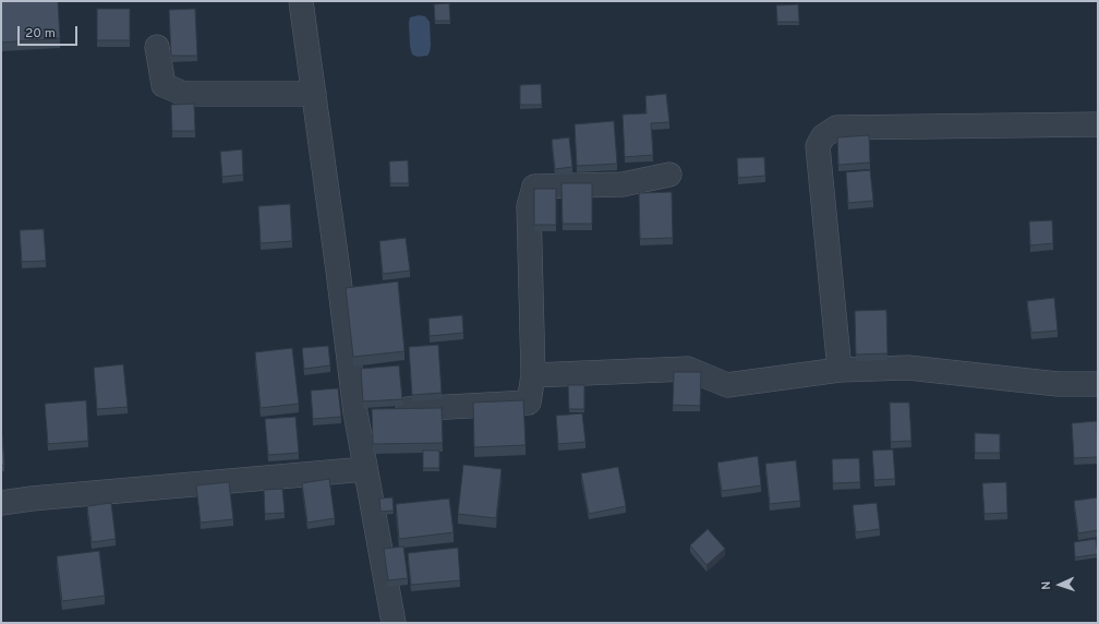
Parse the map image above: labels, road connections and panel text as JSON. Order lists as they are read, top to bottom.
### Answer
{
  "scale_bar": "20 m",
  "north": "left"
}
